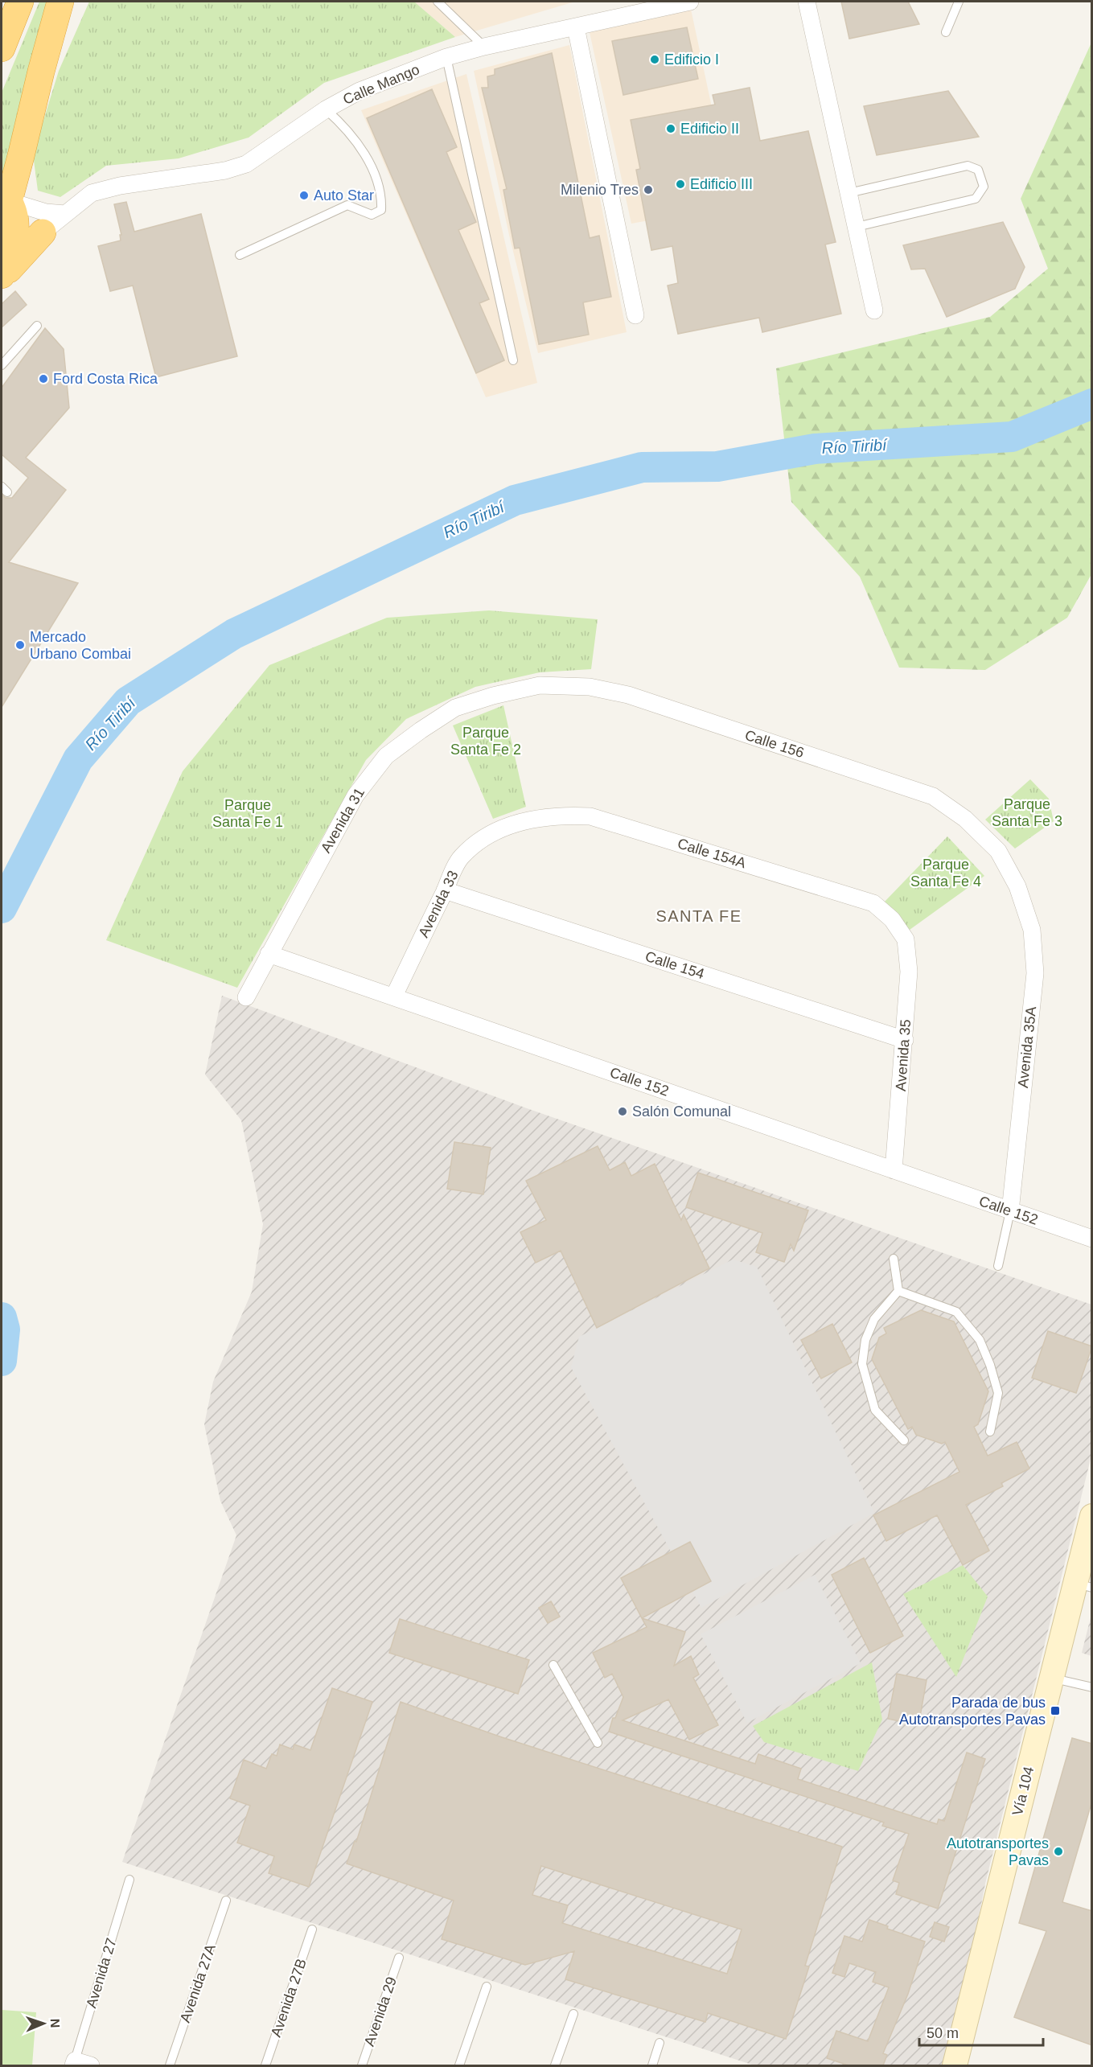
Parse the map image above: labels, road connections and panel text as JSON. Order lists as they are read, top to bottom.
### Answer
{
  "streets": {
    "main road": ["Vía 104"],
    "street": [
      "Calle Mango",
      "Calle 156",
      "Avenida 31",
      "Calle 154A",
      "Avenida 33",
      "Calle 154",
      "Avenida 35A",
      "Avenida 35",
      "Calle 152"
    ],
    "lane": [
      "Avenida 27",
      "Avenida 27A",
      "Avenida 27B",
      "Avenida 29"
    ]
  },
  "crossings": [
    ["Calle 156", "Avenida 31"],
    ["Calle 156", "Avenida 35A"],
    ["Avenida 31", "Calle 152"],
    ["Calle 154A", "Avenida 33"],
    ["Calle 154A", "Avenida 35"],
    ["Avenida 33", "Calle 154"],
    ["Avenida 33", "Calle 152"],
    ["Calle 154", "Avenida 35"],
    ["Avenida 35A", "Calle 152"],
    ["Avenida 35", "Calle 152"]
  ],
  "districts": ["SANTA FE"],
  "water": ["Río Tiribí"],
  "parks": [
    "Parque Santa Fe 2",
    "Parque Santa Fe 3",
    "Parque Santa Fe 1",
    "Parque Santa Fe 4"
  ],
  "places": {
    "other": [
      "Edificio I",
      "Edificio II",
      "Edificio III",
      "Milenio Tres",
      "Auto Star",
      "Ford Costa Rica",
      "Mercado Urbano Combai",
      "Salón Comunal",
      "Autotransportes Pavas"
    ],
    "transit": ["Parada de bus Autotransportes Pavas"]
  },
  "scale_bar": "50 m",
  "north": "right"
}
